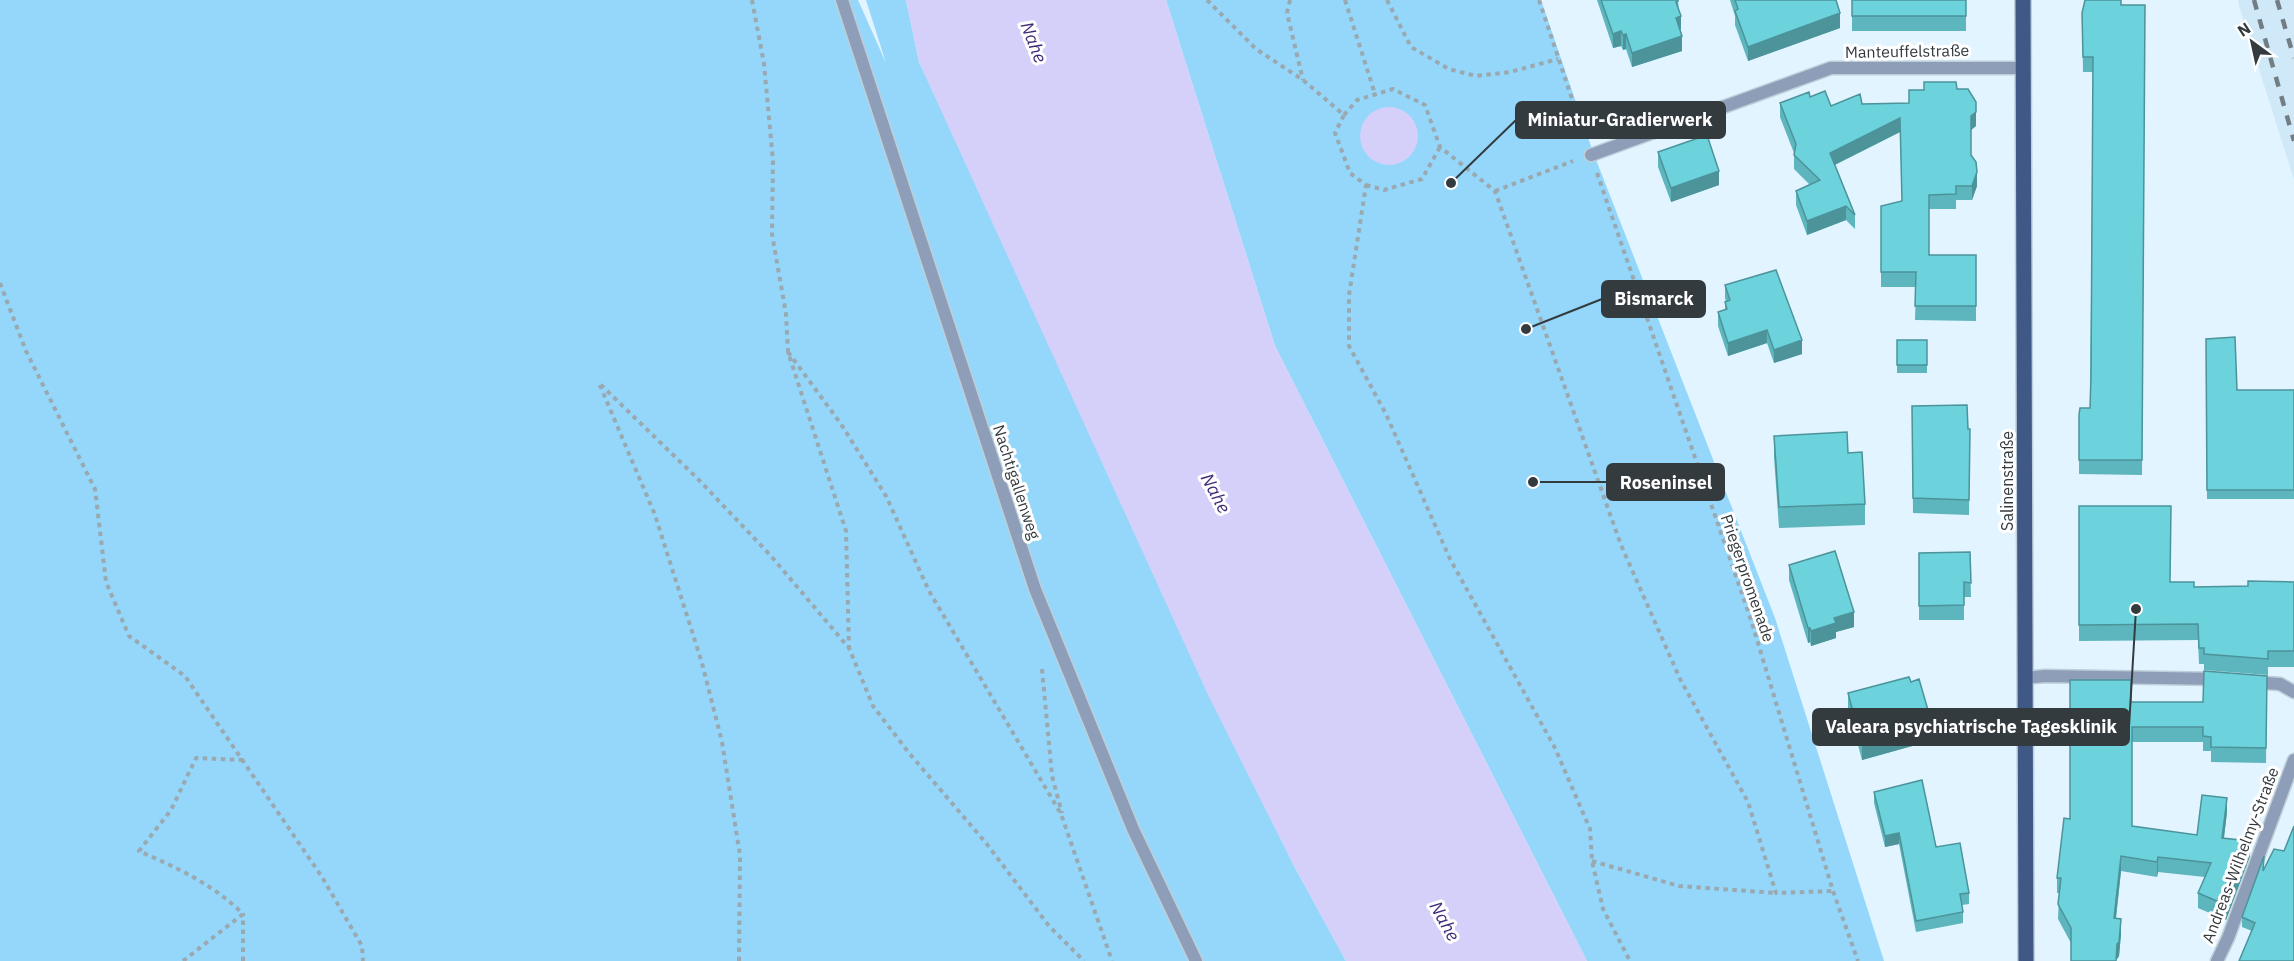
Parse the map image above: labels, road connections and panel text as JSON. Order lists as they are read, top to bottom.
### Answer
{
  "streets": {
    "main road": ["Salinenstraße"],
    "street": ["Manteuffelstraße", "Nachtigallenweg", "Andreas-Wilhelmy-Straße"],
    "path": ["Priegerpromenade"]
  },
  "crossings": [
    ["Manteuffelstraße", "Salinenstraße"],
    ["Manteuffelstraße", "Priegerpromenade"]
  ],
  "water": ["Nahe"],
  "places": [
    "Miniatur-Gradierwerk",
    "Bismarck",
    "Roseninsel",
    "Valeara psychiatrische Tagesklinik"
  ],
  "north": "top left"
}
